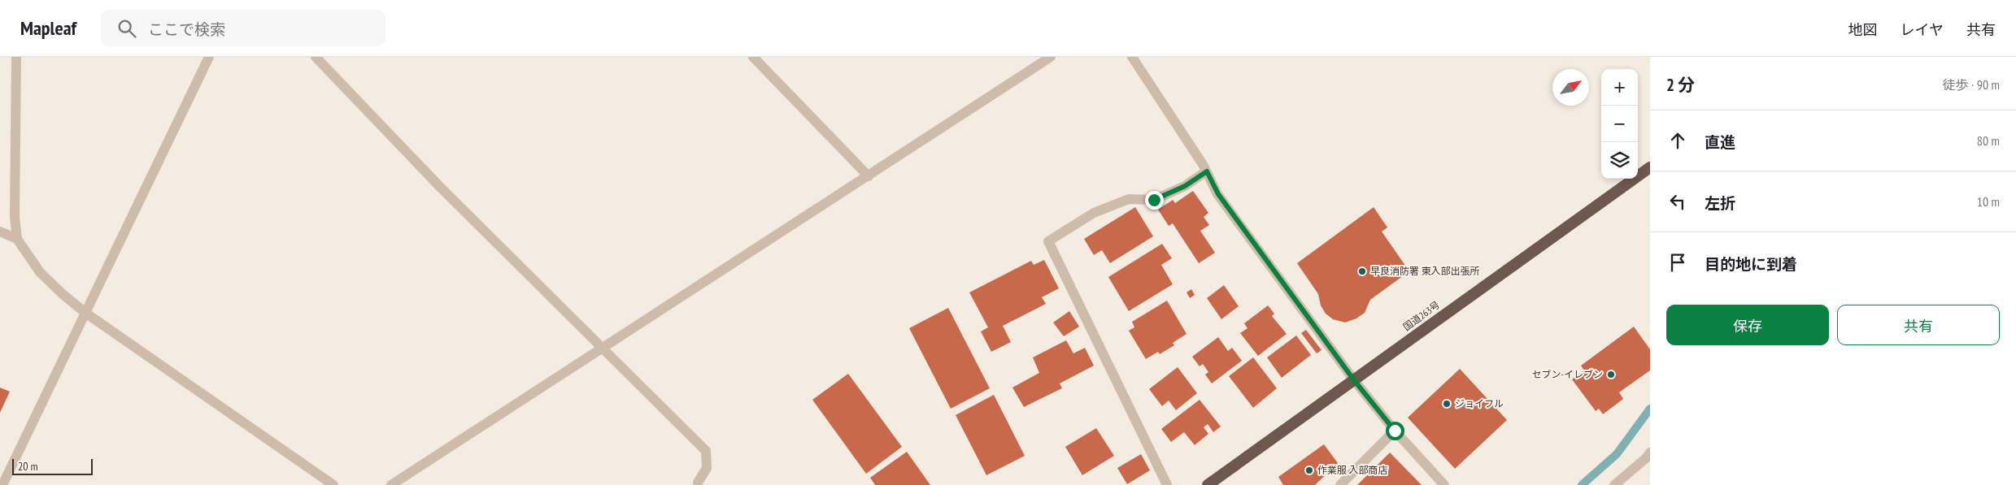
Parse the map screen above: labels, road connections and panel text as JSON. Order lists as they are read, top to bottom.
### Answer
{
  "streets": {
    "highway": ["国道263号"]
  },
  "places": [
    "早良消防署 東入部出張所",
    "セブン-イレブン",
    "ジョイフル",
    "作業服 入部商店"
  ],
  "scale_bar": "20 m",
  "north": "top right",
  "page": {
    "header": "Mapleaf",
    "search": "ここで検索",
    "nav": ["地図", "レイヤ", "共有"],
    "heading": ["2 分", "徒歩 · 90 m"],
    "map_buttons": ["+", "−"],
    "list": [
      ["直進", "80 m"],
      ["左折", "10 m"],
      "目的地に到着"
    ],
    "buttons": ["保存", "共有"],
    "scale": "20 m"
  }
}
